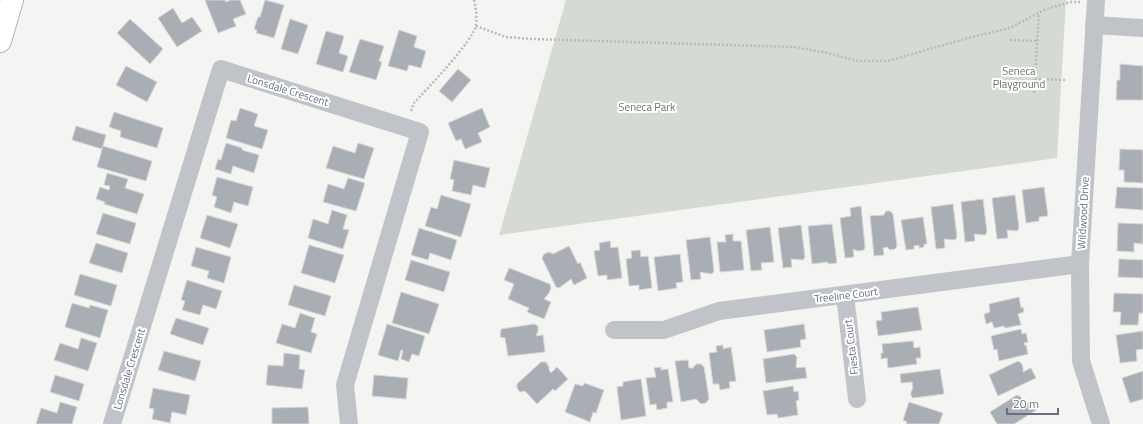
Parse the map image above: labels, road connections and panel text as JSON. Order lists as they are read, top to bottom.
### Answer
{
  "streets": {
    "street": [
      "Lonsdale Crescent",
      "Wildwood Drive",
      "Treeline Court",
      "Fiesta Court"
    ]
  },
  "crossings": [
    ["Wildwood Drive", "Treeline Court"],
    ["Treeline Court", "Fiesta Court"]
  ],
  "parks": ["Seneca Playground", "Seneca Park"],
  "scale_bar": "20 m"
}
